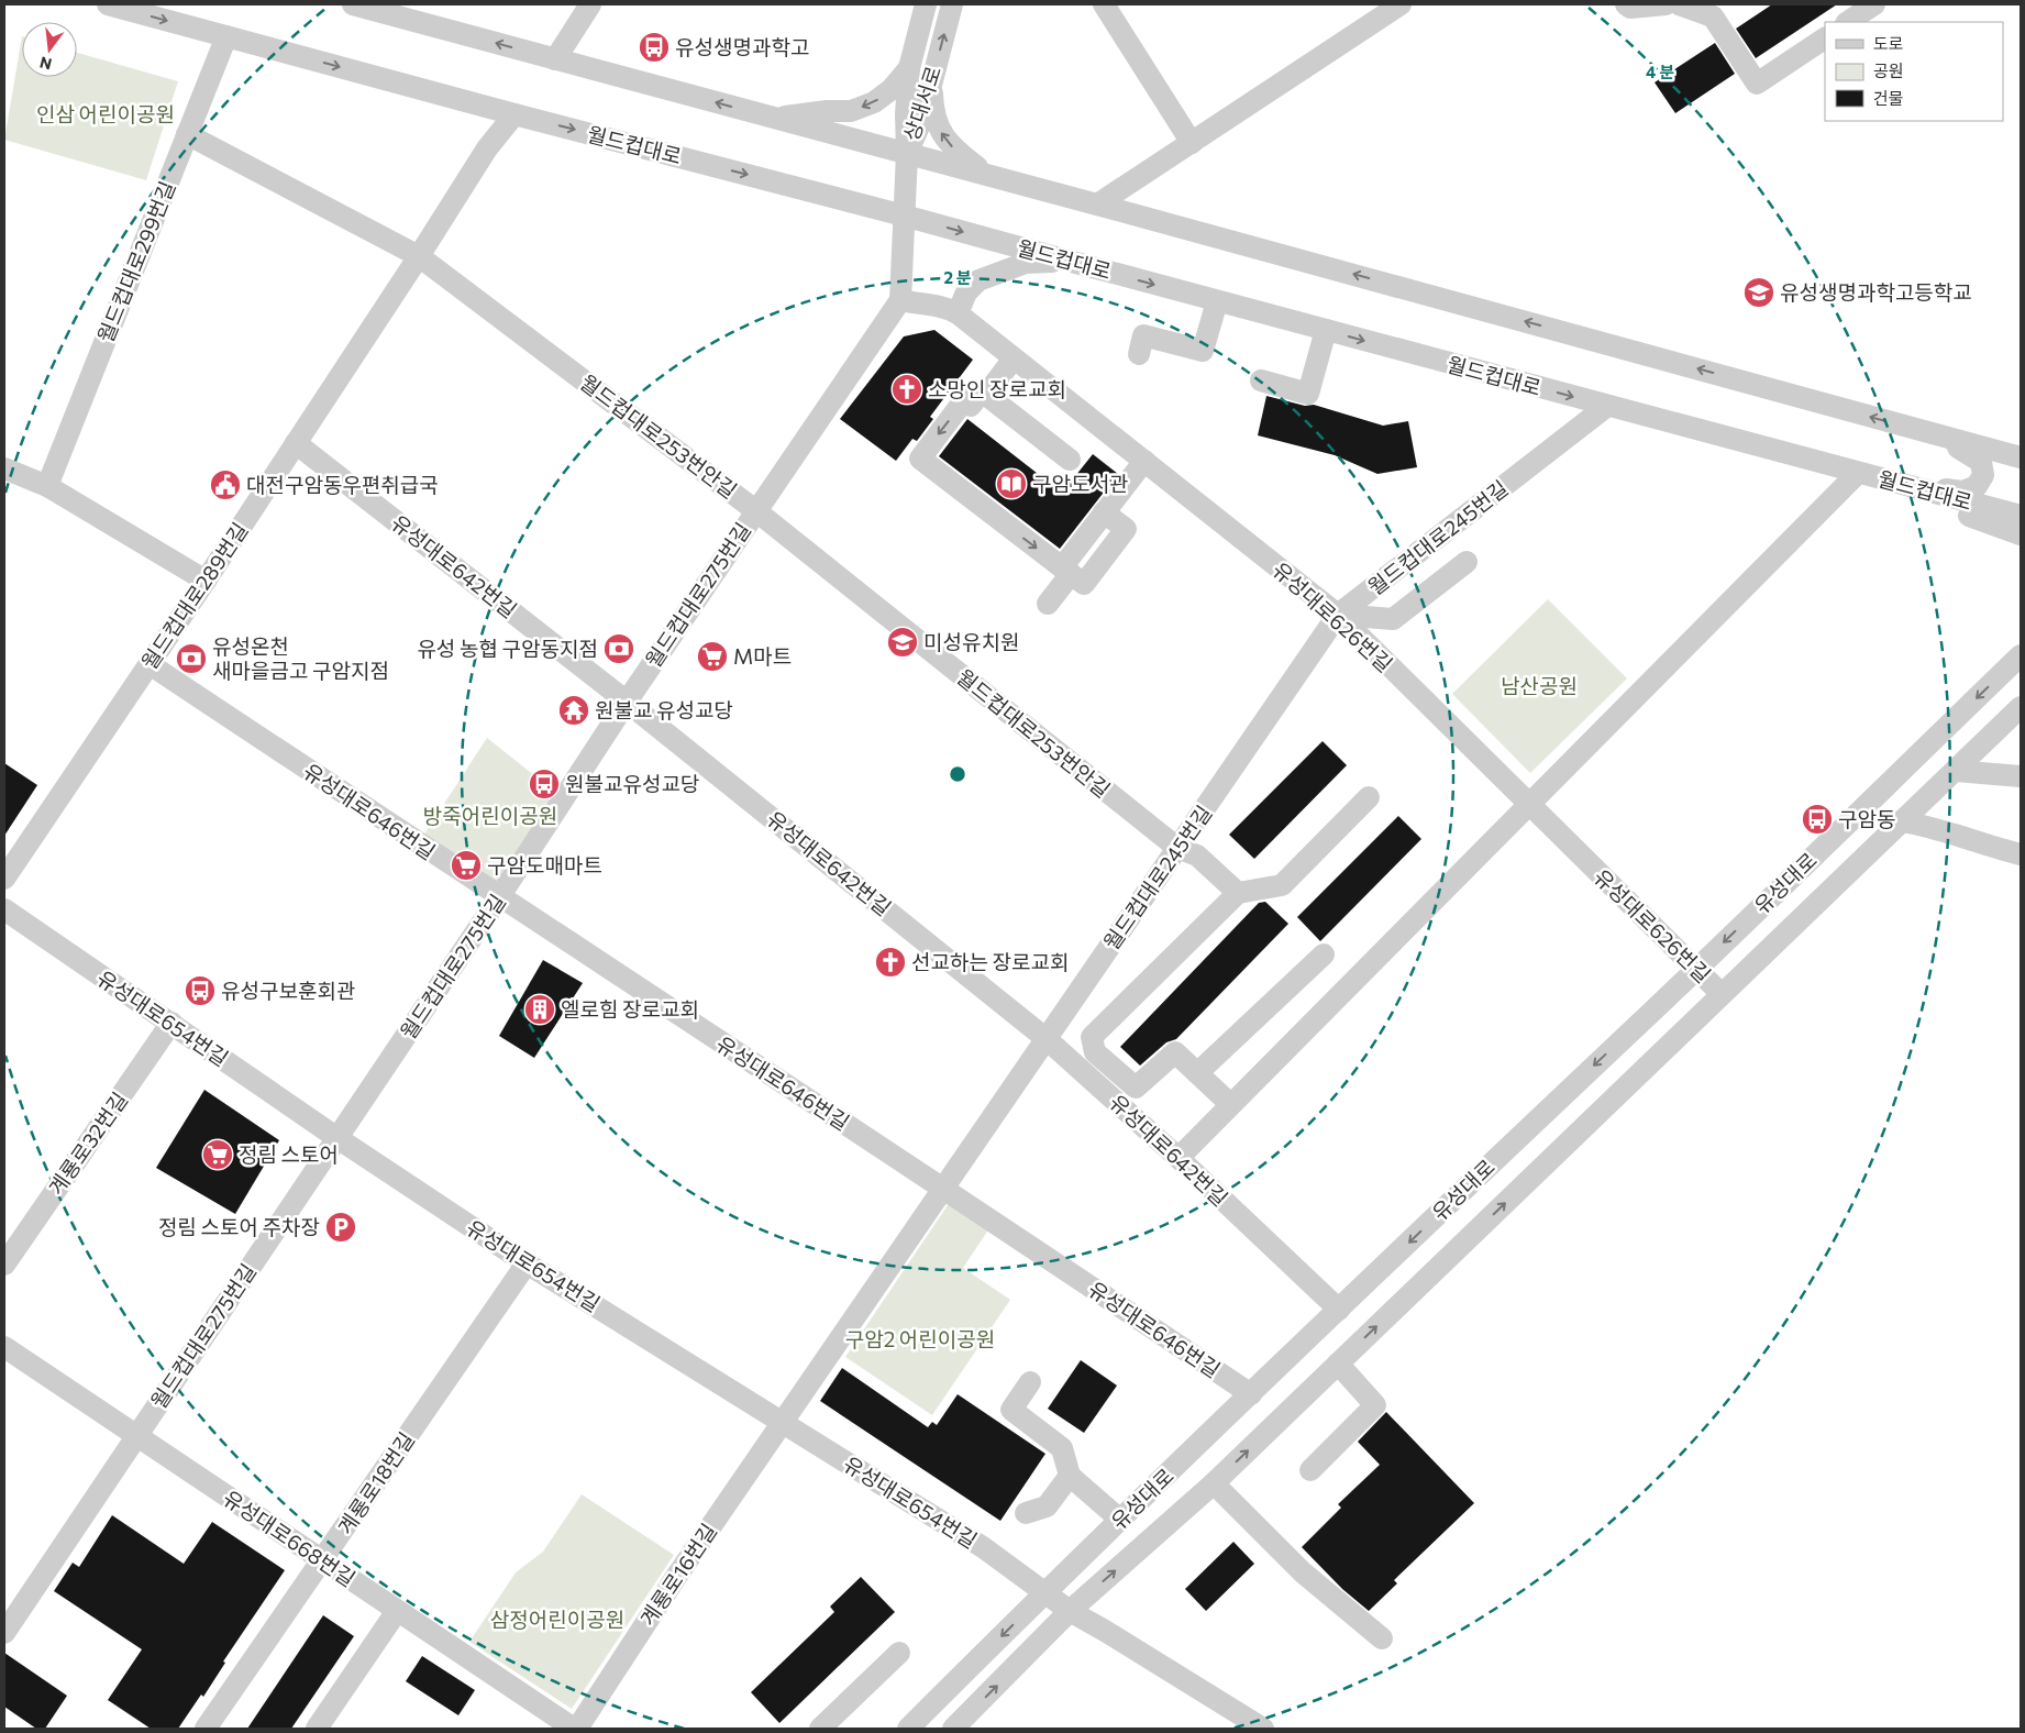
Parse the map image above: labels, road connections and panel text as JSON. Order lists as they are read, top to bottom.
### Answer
{
  "streets": {
    "street": [
      "상대서로",
      "월드컵대로",
      "월드컵대로299번길",
      "월드컵대로253번안길",
      "월드컵대로245번길",
      "유성대로642번길",
      "월드컵대로275번길",
      "월드컵대로289번길",
      "유성대로626번길",
      "유성대로646번길",
      "유성대로",
      "유성대로654번길",
      "계룡로32번길",
      "계룡로18번길",
      "유성대로668번길",
      "계룡로16번길"
    ]
  },
  "crossings": [
    ["월드컵대로", "월드컵대로299번길"],
    ["월드컵대로", "월드컵대로245번길"],
    ["월드컵대로", "월드컵대로289번길"],
    ["월드컵대로253번안길", "월드컵대로245번길"],
    ["월드컵대로253번안길", "월드컵대로275번길"],
    ["월드컵대로253번안길", "월드컵대로289번길"],
    ["월드컵대로245번길", "유성대로642번길"],
    ["월드컵대로245번길", "유성대로626번길"],
    ["월드컵대로245번길", "유성대로646번길"],
    ["월드컵대로245번길", "유성대로654번길"],
    ["월드컵대로245번길", "계룡로16번길"],
    ["유성대로642번길", "월드컵대로275번길"],
    ["유성대로642번길", "월드컵대로289번길"],
    ["유성대로642번길", "유성대로"],
    ["월드컵대로275번길", "유성대로626번길"],
    ["월드컵대로275번길", "유성대로646번길"],
    ["월드컵대로275번길", "유성대로654번길"],
    ["월드컵대로275번길", "유성대로668번길"],
    ["월드컵대로289번길", "유성대로646번길"],
    ["유성대로626번길", "유성대로"],
    ["유성대로646번길", "유성대로"],
    ["유성대로", "유성대로654번길"],
    ["유성대로654번길", "계룡로32번길"],
    ["유성대로654번길", "계룡로18번길"],
    ["유성대로654번길", "계룡로16번길"],
    ["계룡로18번길", "유성대로668번길"],
    ["유성대로668번길", "계룡로16번길"]
  ],
  "parks": [
    "인삼 어린이공원",
    "남산공원",
    "방죽어린이공원",
    "구암2 어린이공원",
    "삼정어린이공원"
  ],
  "places": {
    "bus stop": [
      "유성생명과학고",
      "원불교유성교당",
      "구암동",
      "유성구보훈회관"
    ],
    "school or university": ["유성생명과학고등학교", "미성유치원"],
    "church": ["소망인 장로교회", "선교하는 장로교회"],
    "library": ["구암도서관"],
    "public building": ["대전구암동우편취급국"],
    "bank": ["유성 농협 구암동지점", "유성온천 새마을금고 구암지점"],
    "supermarket": ["M마트", "구암도매마트", "정림 스토어"],
    "temple": ["원불교 유성교당"],
    "building": ["엘로힘 장로교회"],
    "parking": ["정림 스토어 주차장"]
  },
  "legend": ["도로", "공원", "건물"],
  "north": "bottom",
  "rings": ["4 분", "2 분"]
}
